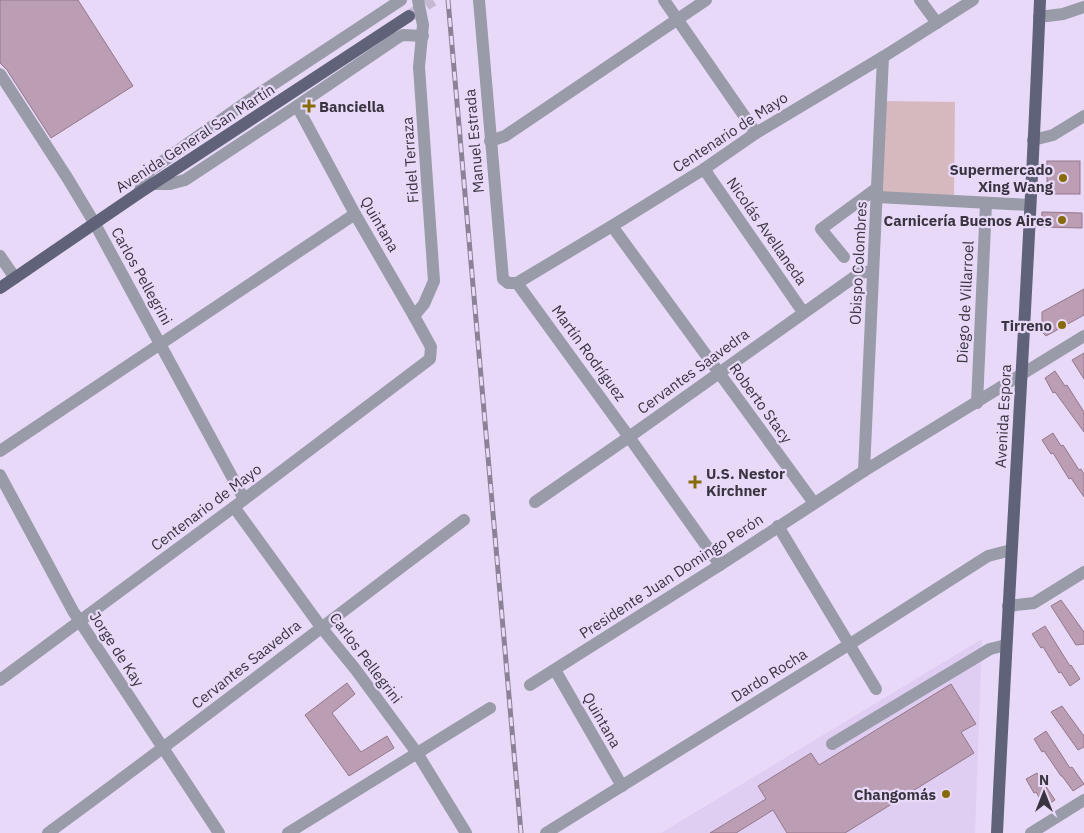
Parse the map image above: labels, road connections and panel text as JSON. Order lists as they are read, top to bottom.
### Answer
{
  "streets": {
    "main road": ["Avenida General San Martín", "Avenida Espora"],
    "street": [
      "Centenario de Mayo",
      "Manuel Estrada",
      "Fidel Terraza",
      "Quintana",
      "Nicolás Avellaneda",
      "Obispo Colombres",
      "Carlos Pellegrini",
      "Diego de Villarroel",
      "Martín Rodríguez",
      "Cervantes Saavedra",
      "Roberto Stacy",
      "Presidente Juan Domingo Perón",
      "Jorge de Kay",
      "Dardo Rocha"
    ]
  },
  "crossings": [
    ["Centenario de Mayo", "Manuel Estrada"],
    ["Centenario de Mayo", "Quintana"],
    ["Centenario de Mayo", "Nicolás Avellaneda"],
    ["Centenario de Mayo", "Obispo Colombres"],
    ["Centenario de Mayo", "Carlos Pellegrini"],
    ["Centenario de Mayo", "Martín Rodríguez"],
    ["Centenario de Mayo", "Roberto Stacy"],
    ["Centenario de Mayo", "Jorge de Kay"],
    ["Avenida General San Martín", "Carlos Pellegrini"],
    ["Manuel Estrada", "Martín Rodríguez"],
    ["Fidel Terraza", "Quintana"],
    ["Quintana", "Presidente Juan Domingo Perón"],
    ["Quintana", "Dardo Rocha"],
    ["Nicolás Avellaneda", "Cervantes Saavedra"],
    ["Obispo Colombres", "Cervantes Saavedra"],
    ["Obispo Colombres", "Presidente Juan Domingo Perón"],
    ["Carlos Pellegrini", "Cervantes Saavedra"],
    ["Diego de Villarroel", "Presidente Juan Domingo Perón"],
    ["Martín Rodríguez", "Cervantes Saavedra"],
    ["Martín Rodríguez", "Presidente Juan Domingo Perón"],
    ["Cervantes Saavedra", "Roberto Stacy"],
    ["Cervantes Saavedra", "Jorge de Kay"],
    ["Roberto Stacy", "Presidente Juan Domingo Perón"],
    ["Avenida Espora", "Presidente Juan Domingo Perón"],
    ["Avenida Espora", "Dardo Rocha"]
  ],
  "places": {
    "health": ["Banciella", "U.S. Nestor Kirchner"],
    "other": [
      "Supermercado Xing Wang",
      "Carnicería Buenos Aires",
      "Tirreno",
      "Changomás"
    ]
  },
  "north": "top"
}
